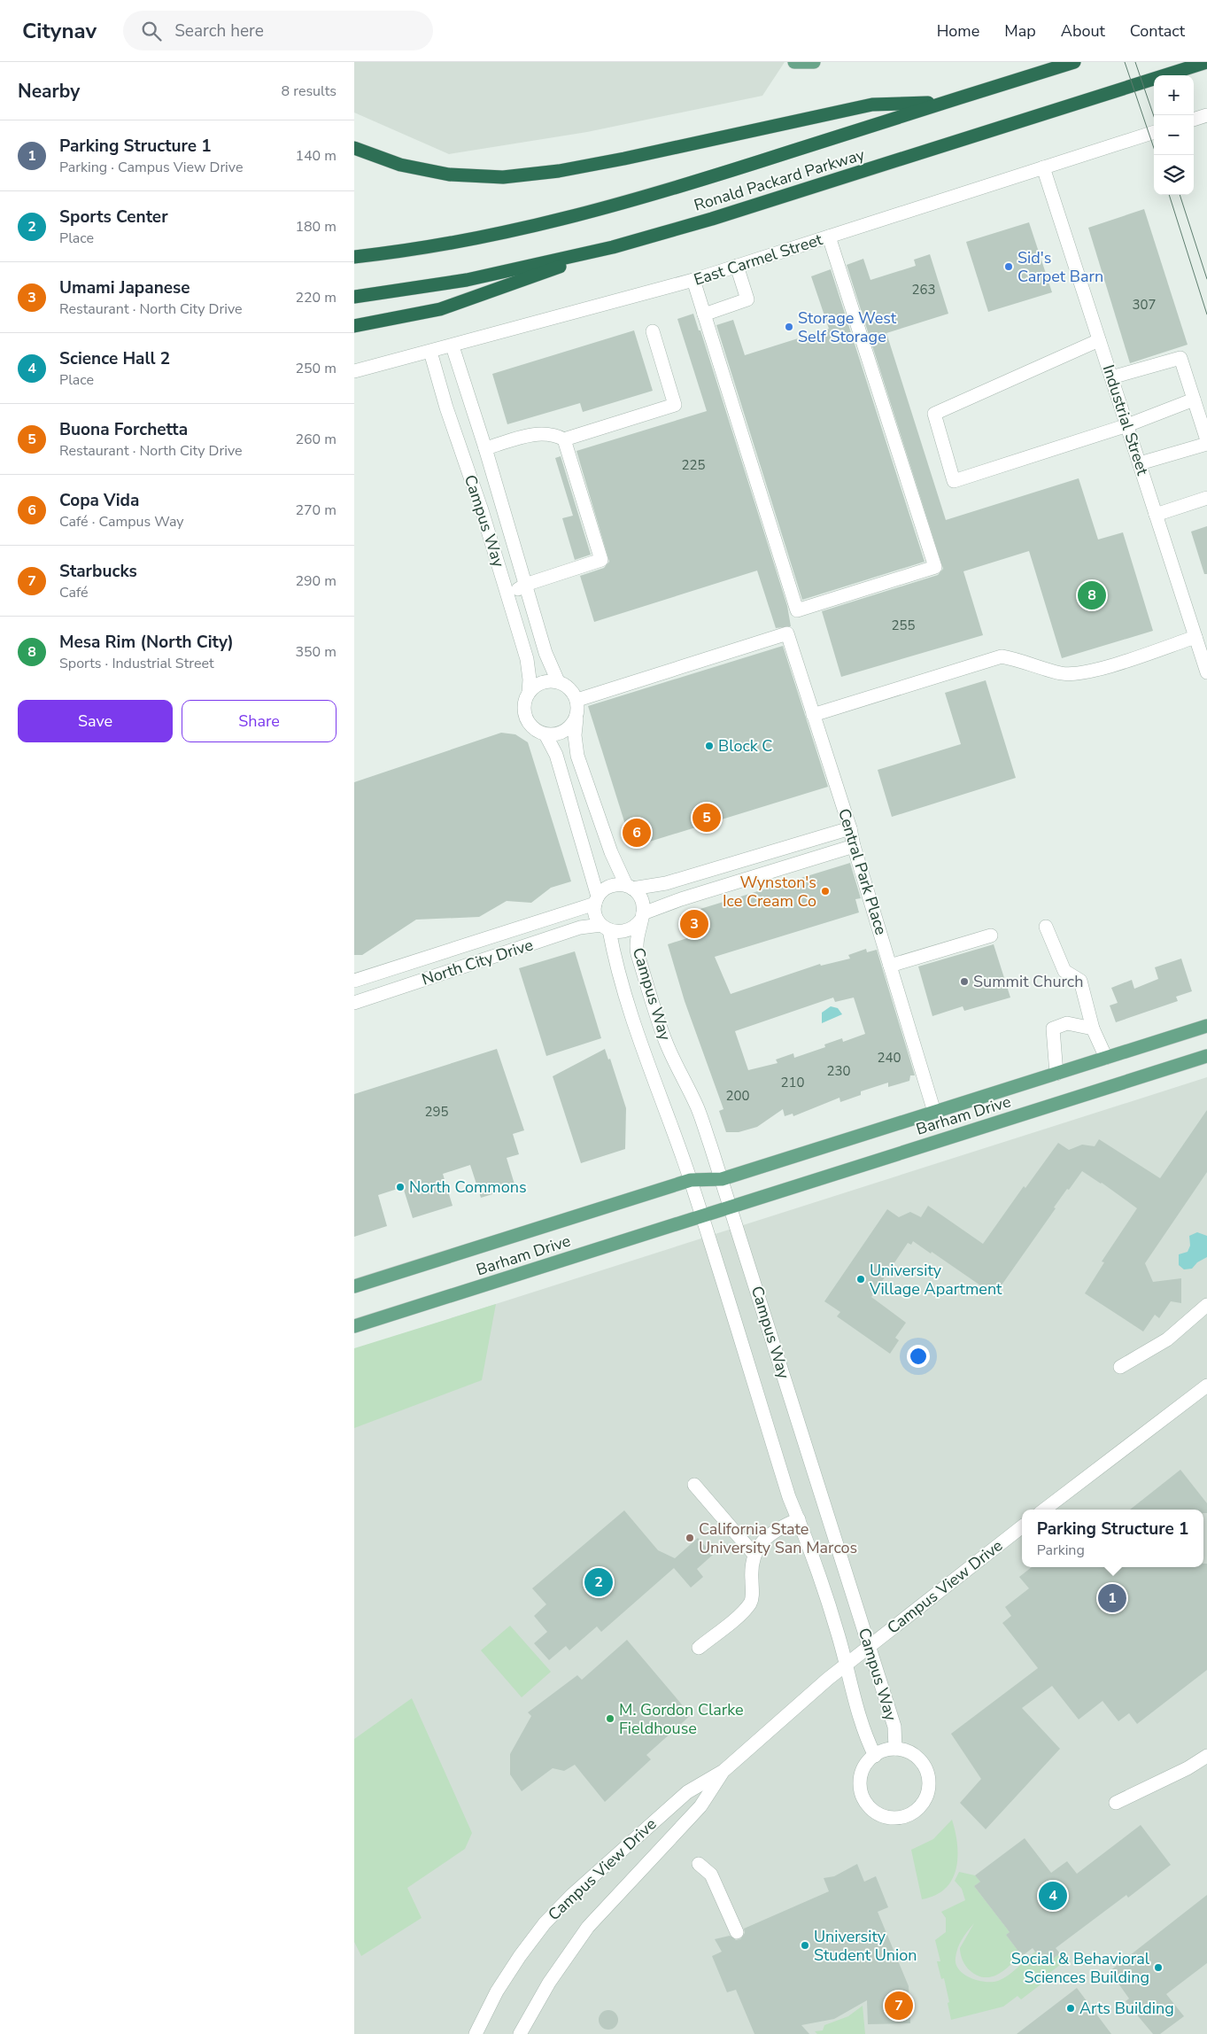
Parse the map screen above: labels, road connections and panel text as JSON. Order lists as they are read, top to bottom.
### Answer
{
  "streets": {
    "highway": ["Ronald Packard Parkway"],
    "main road": ["Barham Drive"],
    "street": [
      "East Carmel Street",
      "Industrial Street",
      "Campus Way",
      "Central Park Place",
      "North City Drive",
      "Campus View Drive"
    ]
  },
  "crossings": [
    ["East Carmel Street", "Industrial Street"],
    ["East Carmel Street", "Campus Way"],
    ["Campus Way", "Central Park Place"],
    ["Campus Way", "North City Drive"],
    ["Campus Way", "Barham Drive"],
    ["Campus Way", "Campus View Drive"],
    ["Central Park Place", "Barham Drive"]
  ],
  "places": [
    "Sid's Carpet Barn",
    "Storage West Self Storage",
    "Block C",
    "Wynston's Ice Cream Co",
    "Summit Church",
    "North Commons",
    "University Village Apartment",
    "California State University San Marcos",
    "M. Gordon Clarke Fieldhouse",
    "University Student Union",
    "Social & Behavioral Sciences Building",
    "Arts Building"
  ],
  "house_numbers": [
    "263",
    "307",
    "225",
    "255",
    "240",
    "230",
    "210",
    "200",
    "295"
  ],
  "page": {
    "header": "Citynav",
    "search": "Search here",
    "nav": [
      "Home",
      "Map",
      "About",
      "Contact"
    ],
    "heading": ["Nearby", "8 results"],
    "map_buttons": ["+", "−"],
    "list": [
      {
        "mark": "1",
        "name": "Parking Structure 1",
        "note": "Parking · Campus View Drive",
        "value": "140 m"
      },
      {
        "mark": "2",
        "name": "Sports Center",
        "note": "Place",
        "value": "180 m"
      },
      {
        "mark": "3",
        "name": "Umami Japanese",
        "note": "Restaurant · North City Drive",
        "value": "220 m"
      },
      {
        "mark": "4",
        "name": "Science Hall 2",
        "note": "Place",
        "value": "250 m"
      },
      {
        "mark": "5",
        "name": "Buona Forchetta",
        "note": "Restaurant · North City Drive",
        "value": "260 m"
      },
      {
        "mark": "6",
        "name": "Copa Vida",
        "note": "Café · Campus Way",
        "value": "270 m"
      },
      {
        "mark": "7",
        "name": "Starbucks",
        "note": "Café",
        "value": "290 m"
      },
      {
        "mark": "8",
        "name": "Mesa Rim (North City)",
        "note": "Sports · Industrial Street",
        "value": "350 m"
      }
    ],
    "pins": [
      "8",
      "5",
      "6",
      "3",
      "2",
      "1",
      "4",
      "7"
    ],
    "buttons": ["Save", "Share"],
    "popup": ["Parking Structure 1", "Parking"]
  }
}
